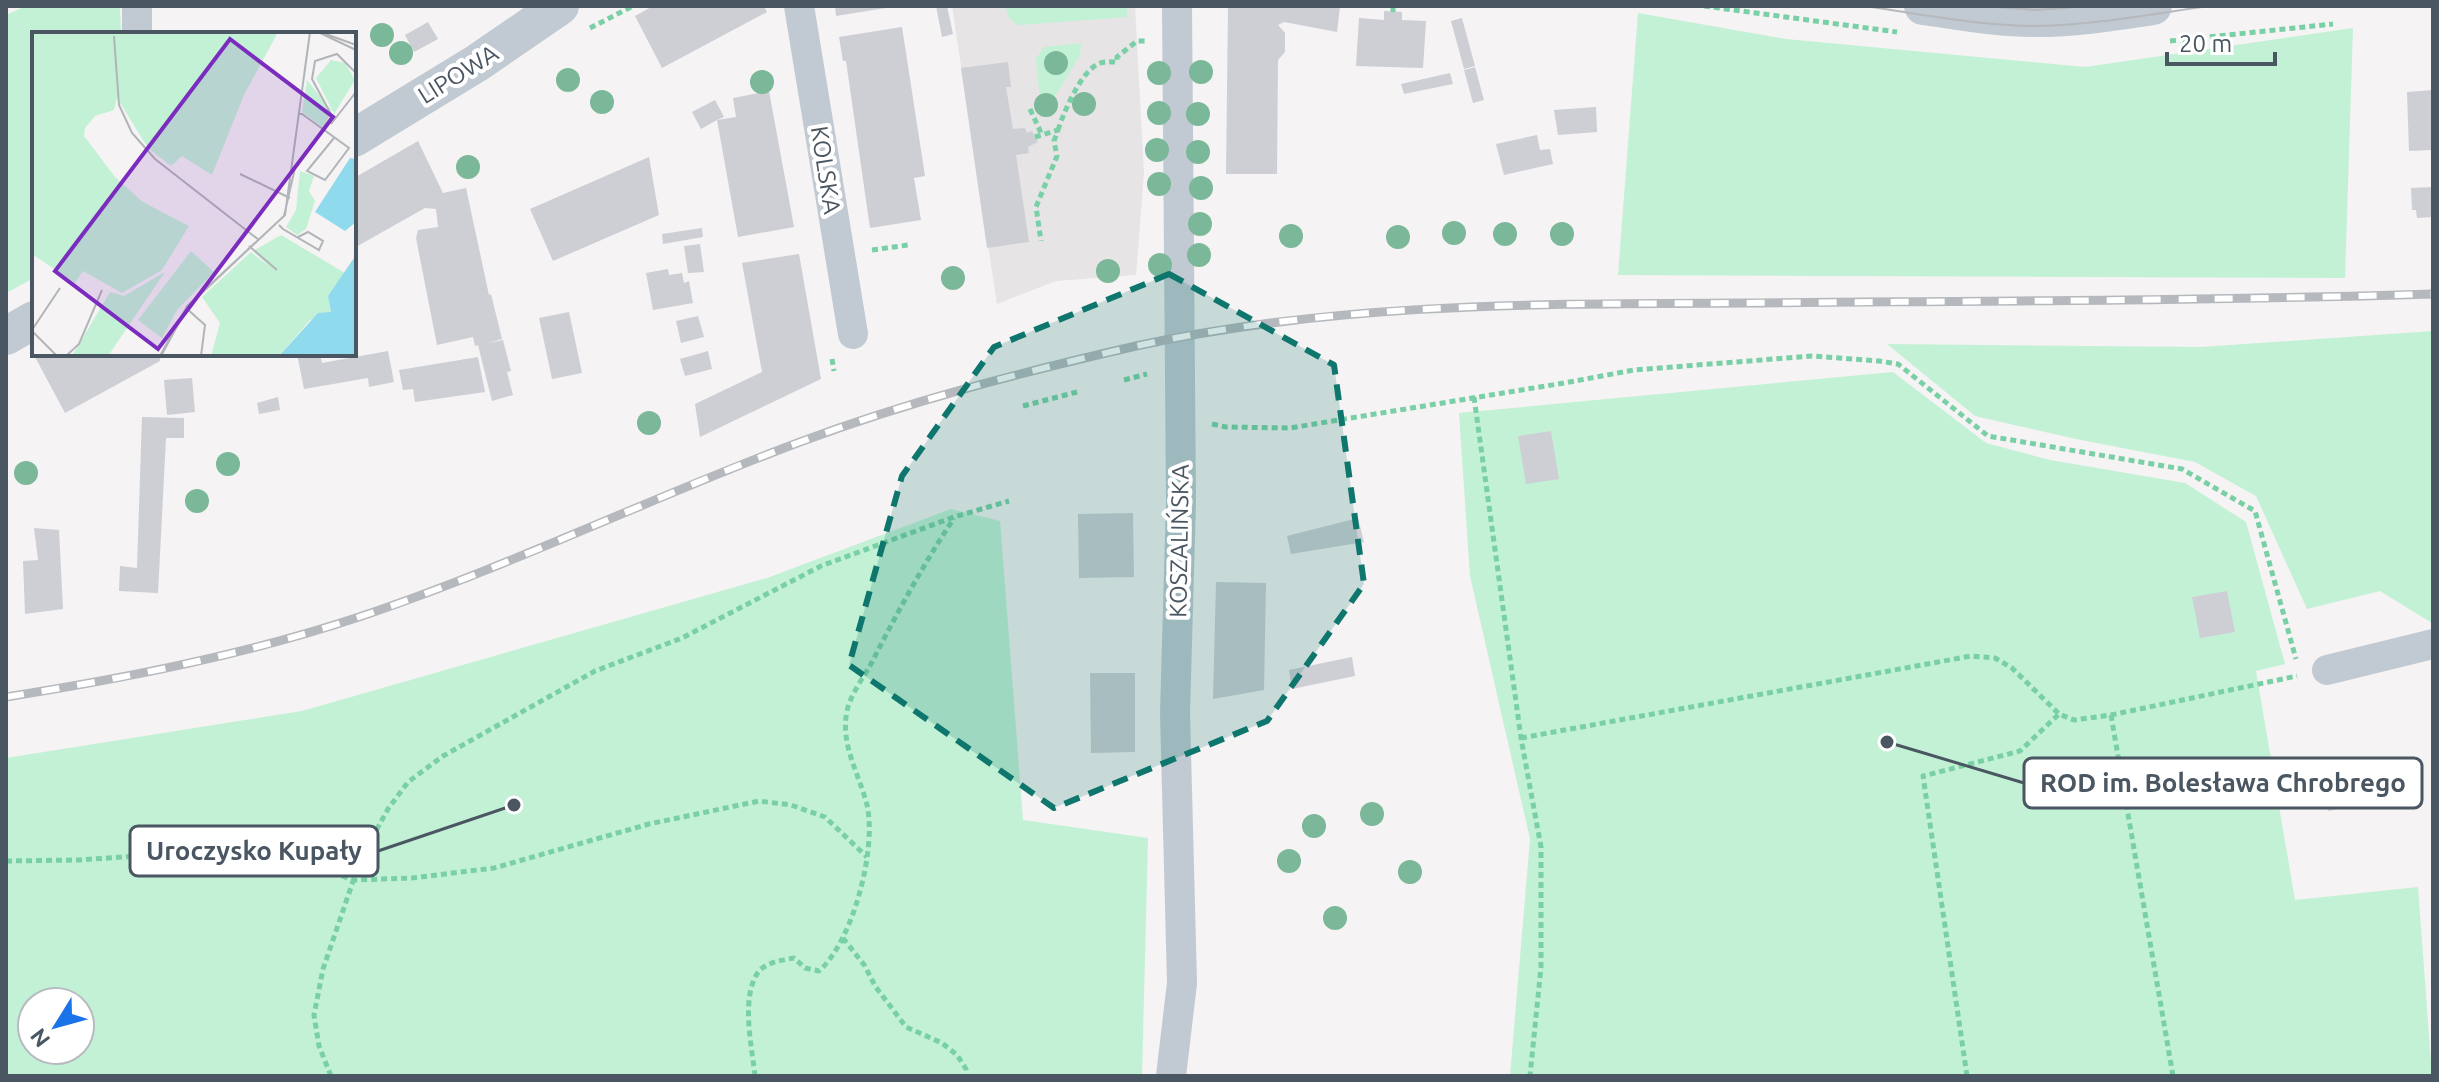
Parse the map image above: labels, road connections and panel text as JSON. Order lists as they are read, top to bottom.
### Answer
{
  "streets": {
    "street": ["LIPOWA", "KOLSKA", "KOSZALIŃSKA"]
  },
  "places": ["ROD im. Bolesława Chrobrego", "Uroczysko Kupały"],
  "scale_bar": "20 m",
  "north": "bottom left"
}
